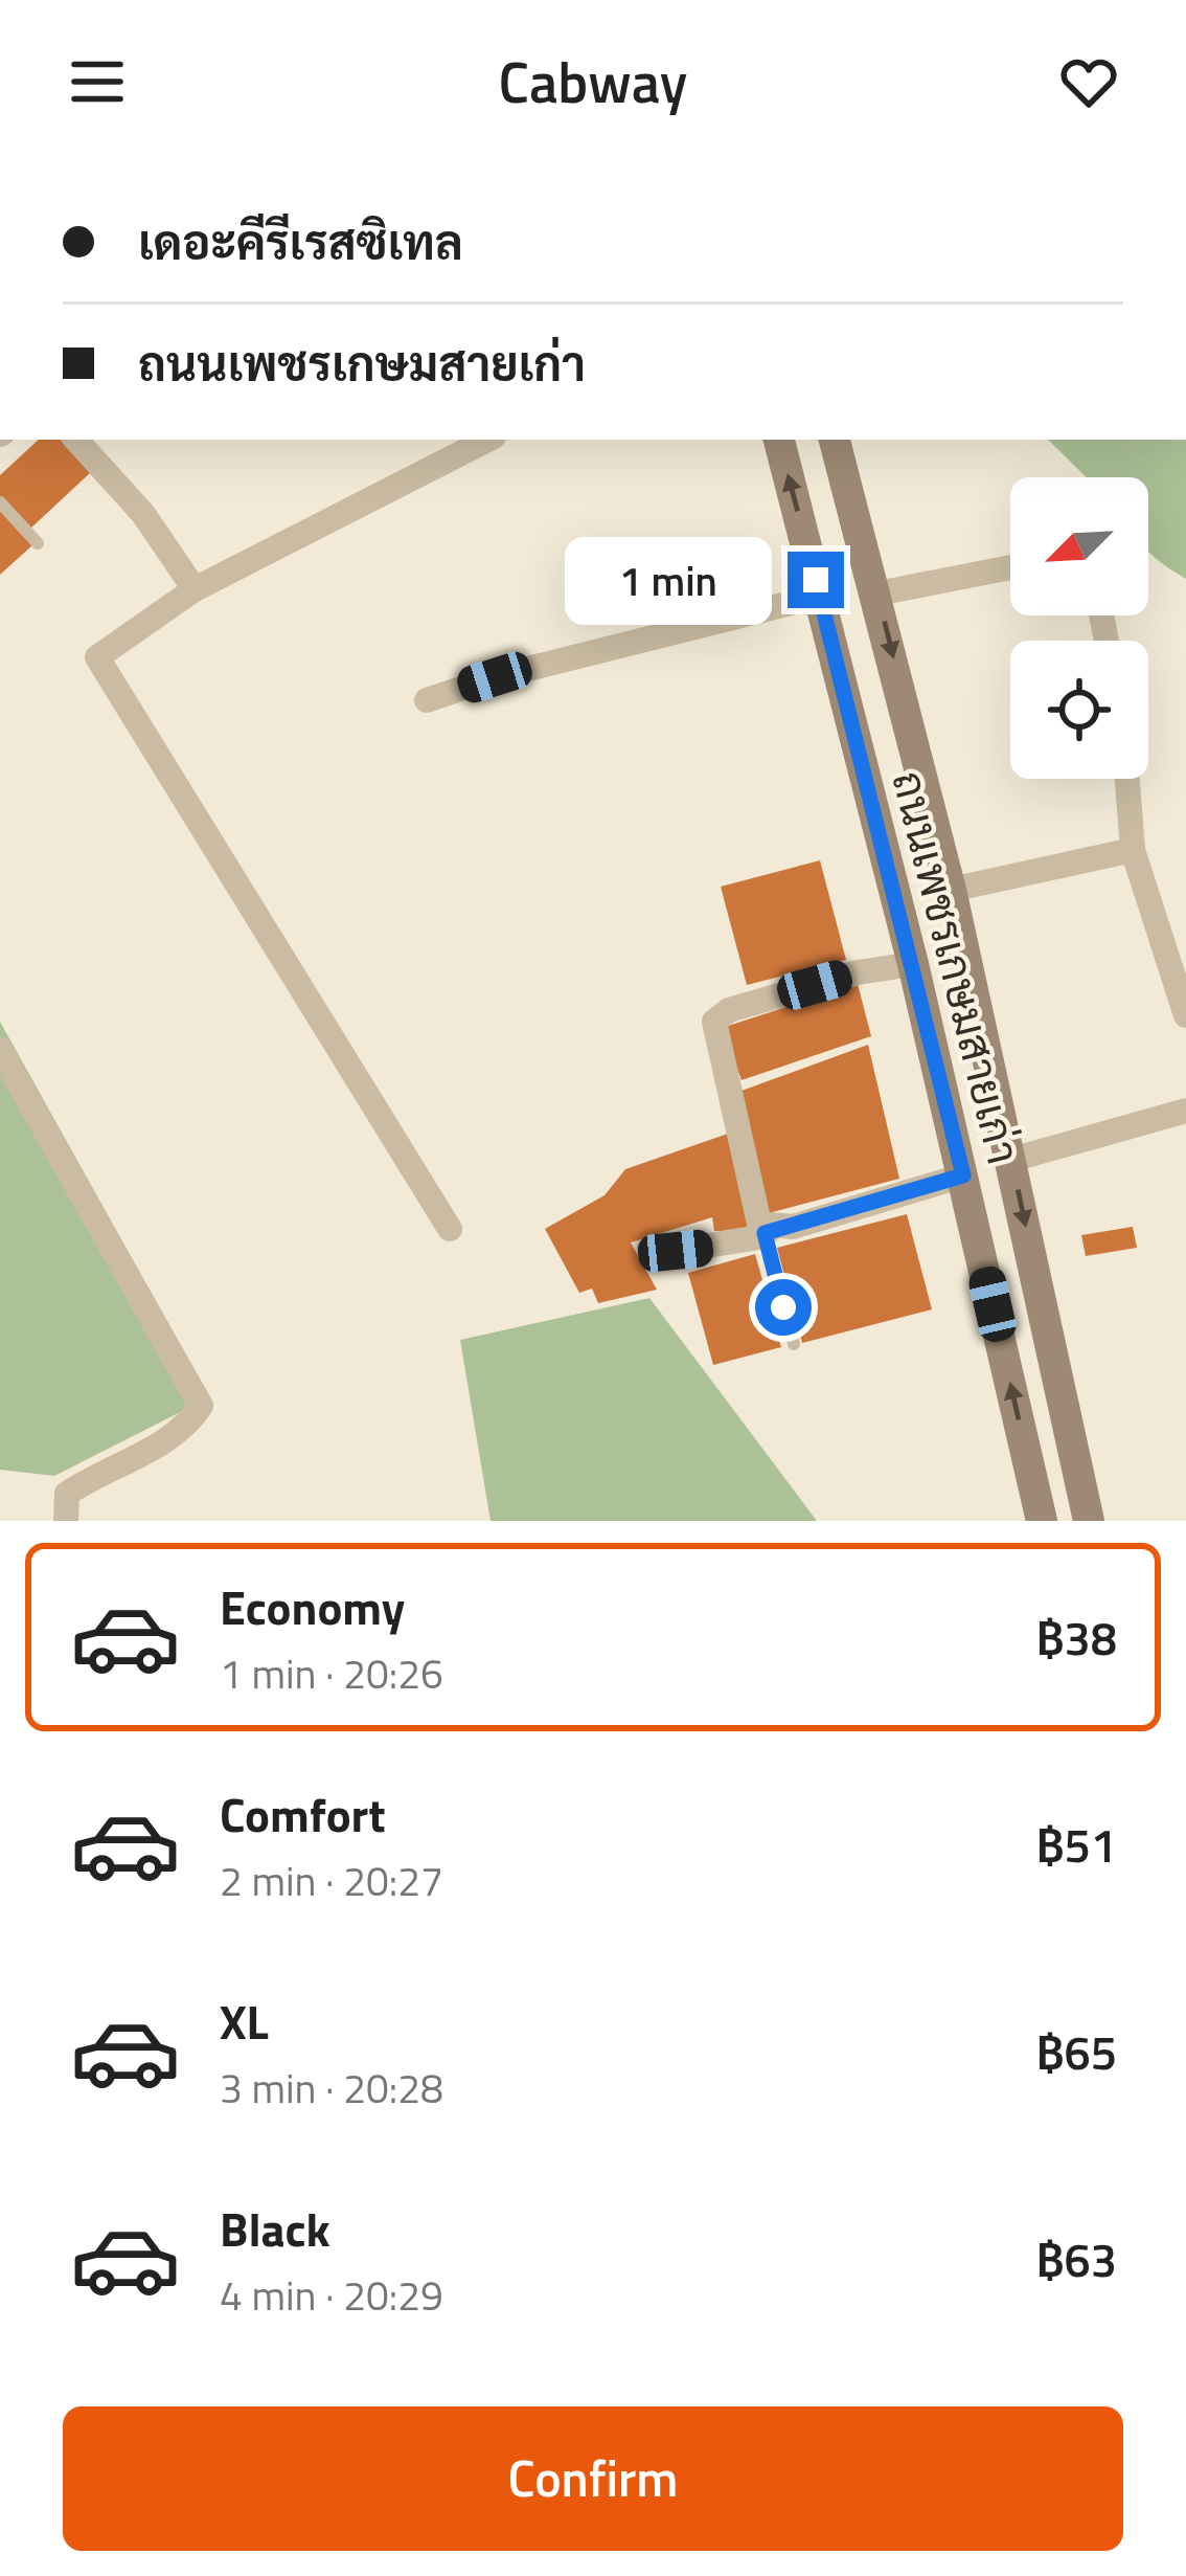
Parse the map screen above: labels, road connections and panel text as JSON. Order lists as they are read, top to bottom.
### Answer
{
  "streets": {
    "main road": ["ถนนเพชรเกษมสายเก่า"]
  },
  "north": "bottom left",
  "page": {
    "header": "Cabway",
    "banner": ["เดอะคีรีเรสซิเทล", "ถนนเพชรเกษมสายเก่า"],
    "bubble": "1 min",
    "list": [
      {
        "name": "Economy",
        "note": "1 min · 20:26",
        "value": "฿38"
      },
      {
        "name": "Comfort",
        "note": "2 min · 20:27",
        "value": "฿51"
      },
      {
        "name": "XL",
        "note": "3 min · 20:28",
        "value": "฿65"
      },
      {
        "name": "Black",
        "note": "4 min · 20:29",
        "value": "฿63"
      }
    ],
    "buttons": "Confirm"
  }
}
